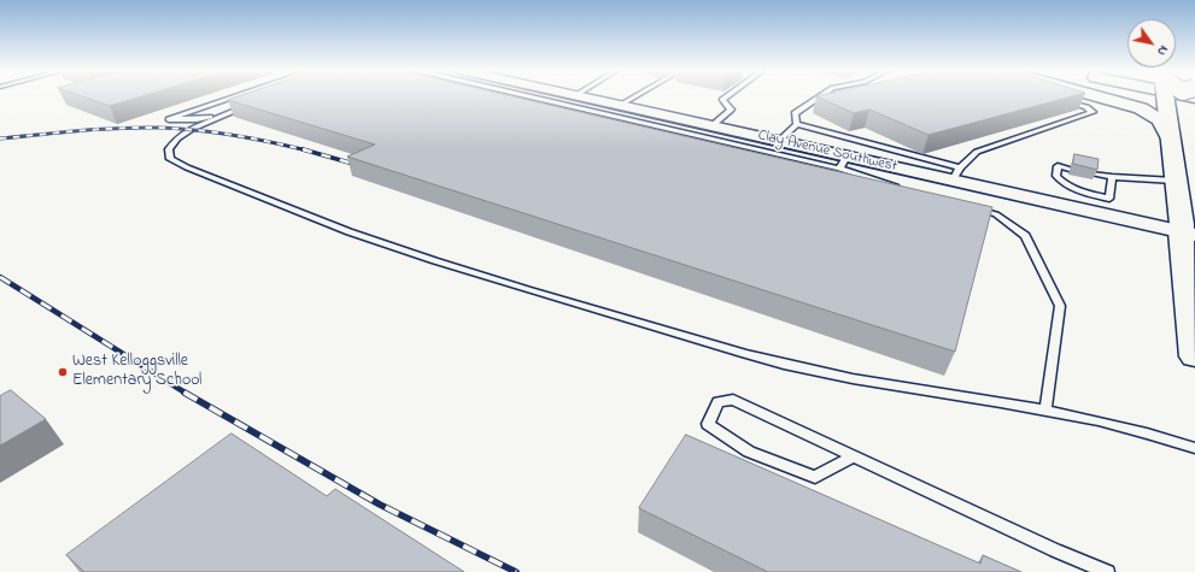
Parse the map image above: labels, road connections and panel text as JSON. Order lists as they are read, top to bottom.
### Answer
{
  "streets": {
    "street": ["Clay Avenue Southwest"]
  },
  "places": ["West Kelloggsville Elementary School"],
  "north": "bottom right"
}
